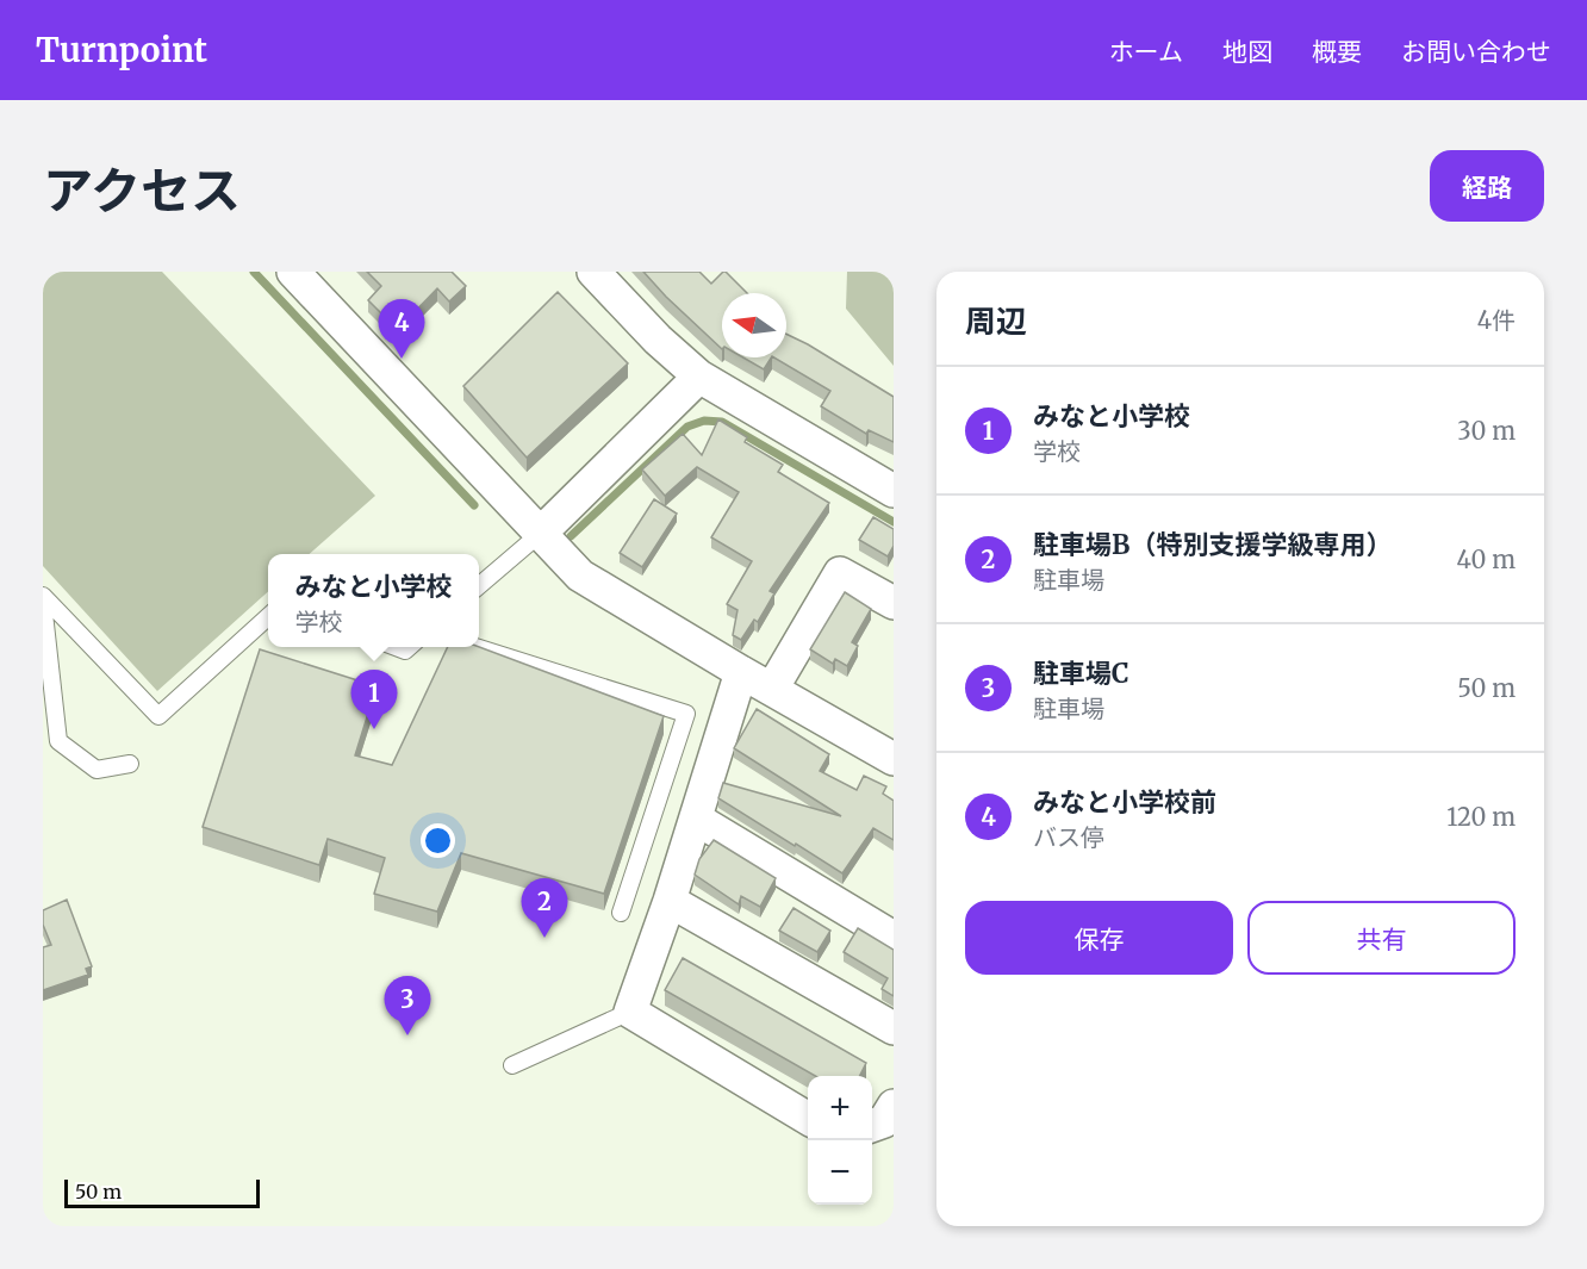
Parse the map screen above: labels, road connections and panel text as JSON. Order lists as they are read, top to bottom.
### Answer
{
  "scale_bar": "50 m",
  "north": "left",
  "page": {
    "header": "Turnpoint",
    "nav": [
      "ホーム",
      "地図",
      "概要",
      "お問い合わせ"
    ],
    "title": "アクセス",
    "buttons": [
      "経路",
      ["保存", "共有"]
    ],
    "heading": ["周辺", "4件"],
    "pins": [
      "4",
      "1",
      "2",
      "3"
    ],
    "list": [
      {
        "mark": "1",
        "name": "みなと小学校",
        "note": "学校",
        "value": "30 m"
      },
      {
        "mark": "2",
        "name": "駐車場B（特別支援学級専用）",
        "note": "駐車場",
        "value": "40 m"
      },
      {
        "mark": "3",
        "name": "駐車場C",
        "note": "駐車場",
        "value": "50 m"
      },
      {
        "mark": "4",
        "name": "みなと小学校前",
        "note": "バス停",
        "value": "120 m"
      }
    ],
    "popup": ["みなと小学校", "学校"],
    "map_buttons": ["+", "−"],
    "scale": "50 m"
  }
}
